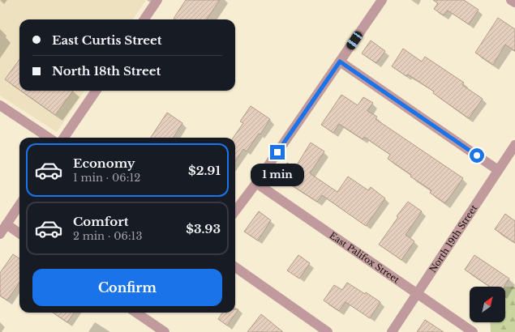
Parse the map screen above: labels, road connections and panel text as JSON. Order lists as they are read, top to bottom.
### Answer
{
  "streets": {
    "street": ["North 19th Street", "East Palifox Street"]
  },
  "crossings": [
    ["North 19th Street", "East Palifox Street"]
  ],
  "north": "top right",
  "page": {
    "banner": ["East Curtis Street", "North 18th Street"],
    "list": [
      {
        "name": "Economy",
        "note": "1 min · 06:12",
        "value": "$2.91"
      },
      {
        "name": "Comfort",
        "note": "2 min · 06:13",
        "value": "$3.93"
      }
    ],
    "bubble": "1 min",
    "buttons": "Confirm"
  }
}
